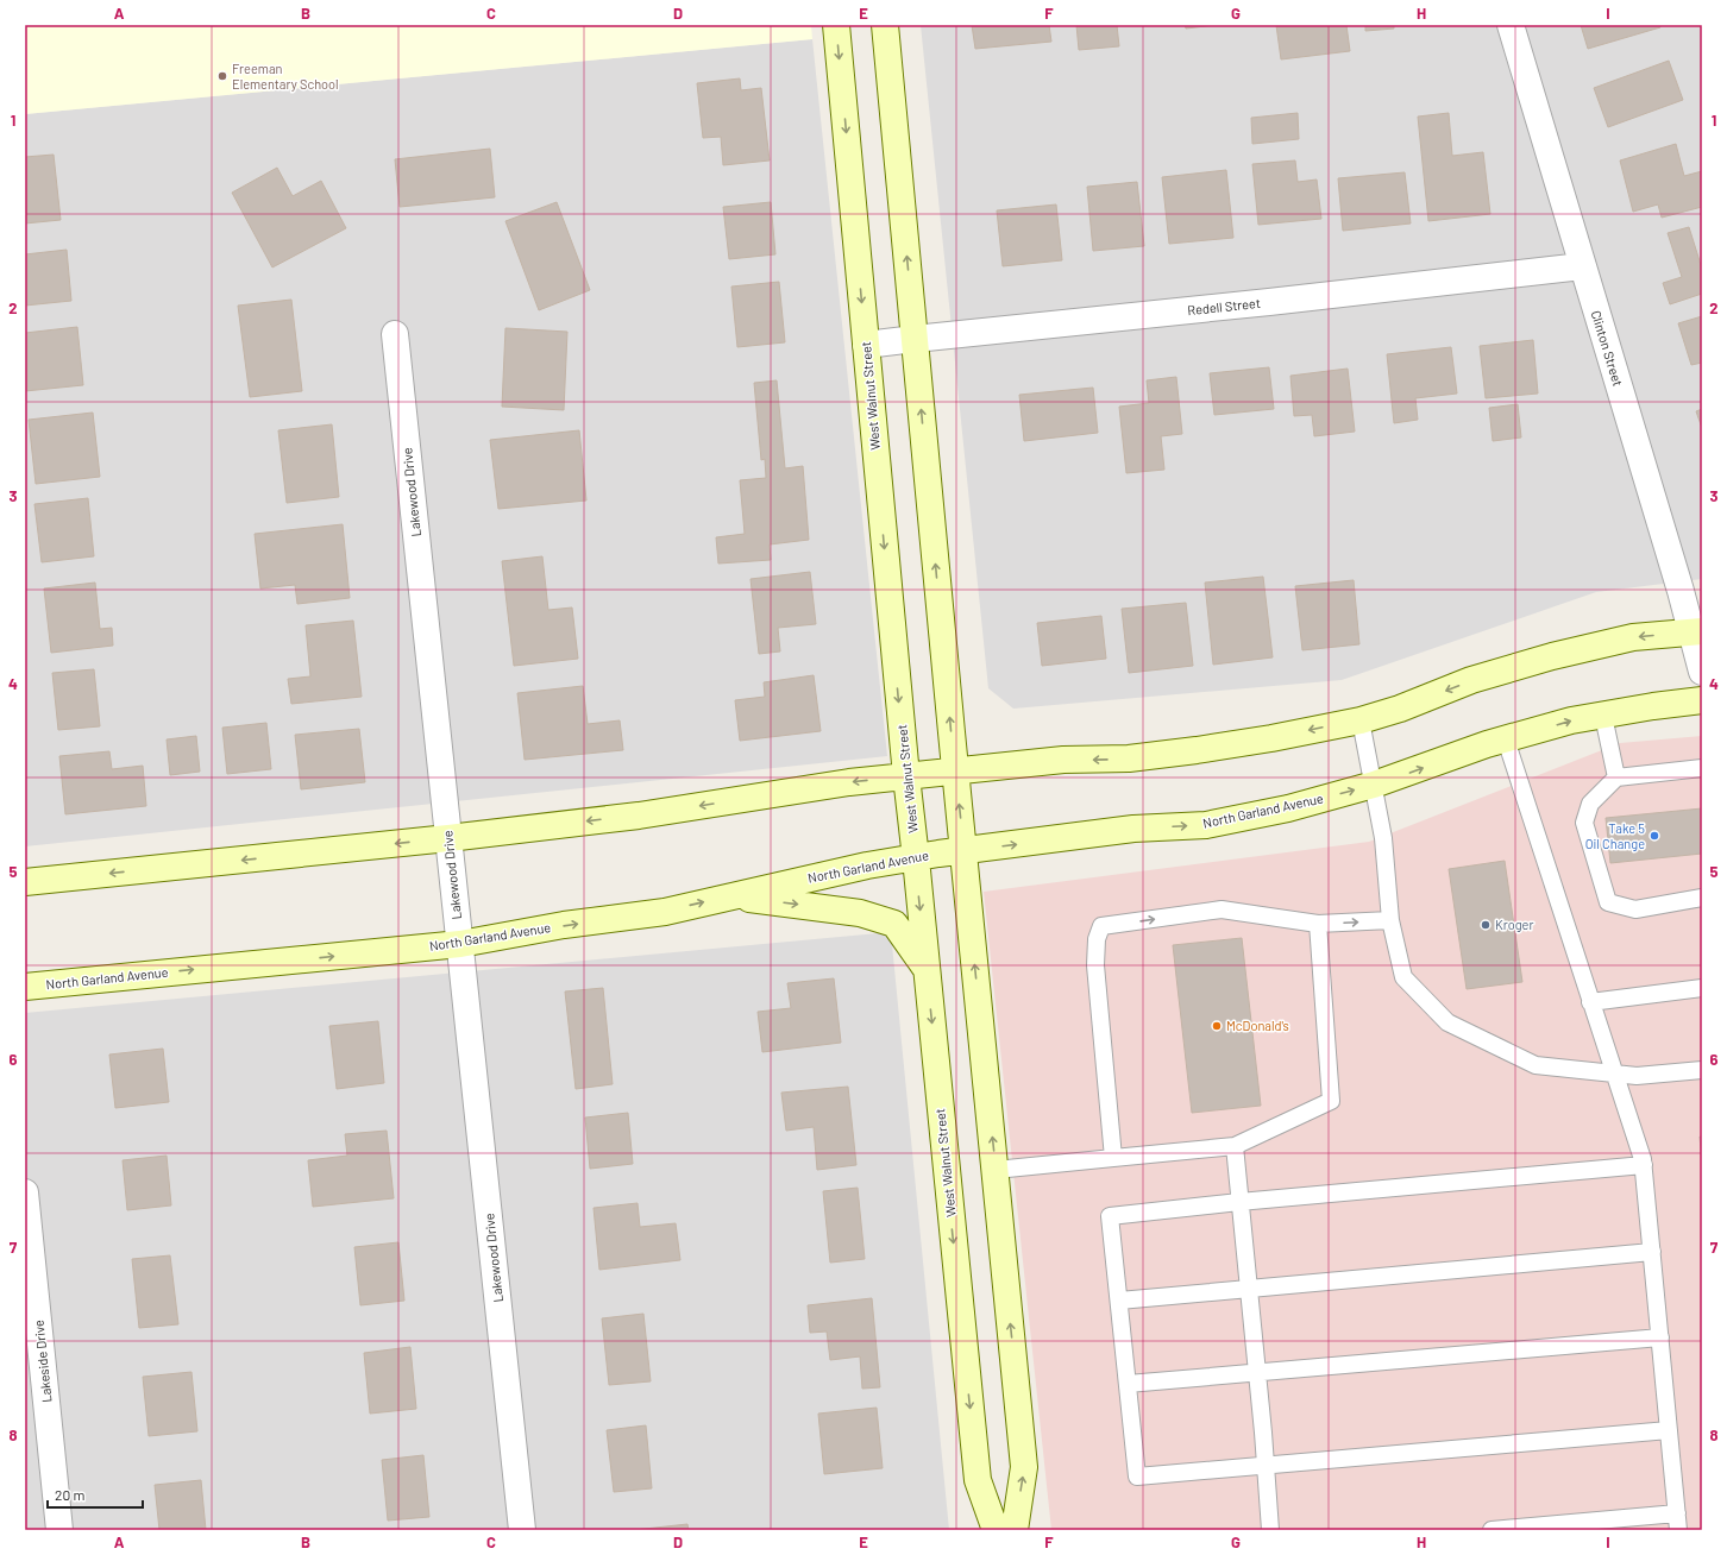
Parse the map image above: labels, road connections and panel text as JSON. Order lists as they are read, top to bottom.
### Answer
{
  "streets": {
    "main road": ["West Walnut Street", "North Garland Avenue"],
    "street": [
      "Redell Street",
      "Clinton Street",
      "Lakewood Drive",
      "Lakeside Drive"
    ]
  },
  "crossings": [
    ["Redell Street", "Clinton Street"],
    ["Redell Street", "West Walnut Street"],
    ["West Walnut Street", "North Garland Avenue"],
    ["Lakewood Drive", "North Garland Avenue"]
  ],
  "places": [
    "Freeman Elementary School",
    "Take 5 Oil Change",
    "Kroger",
    "McDonald's"
  ],
  "scale_bar": "20 m",
  "grid": {
    "columns": [
      "A",
      "B",
      "C",
      "D",
      "E",
      "F",
      "G",
      "H",
      "I"
    ],
    "rows": [
      "1",
      "2",
      "3",
      "4",
      "5",
      "6",
      "7",
      "8"
    ]
  }
}
